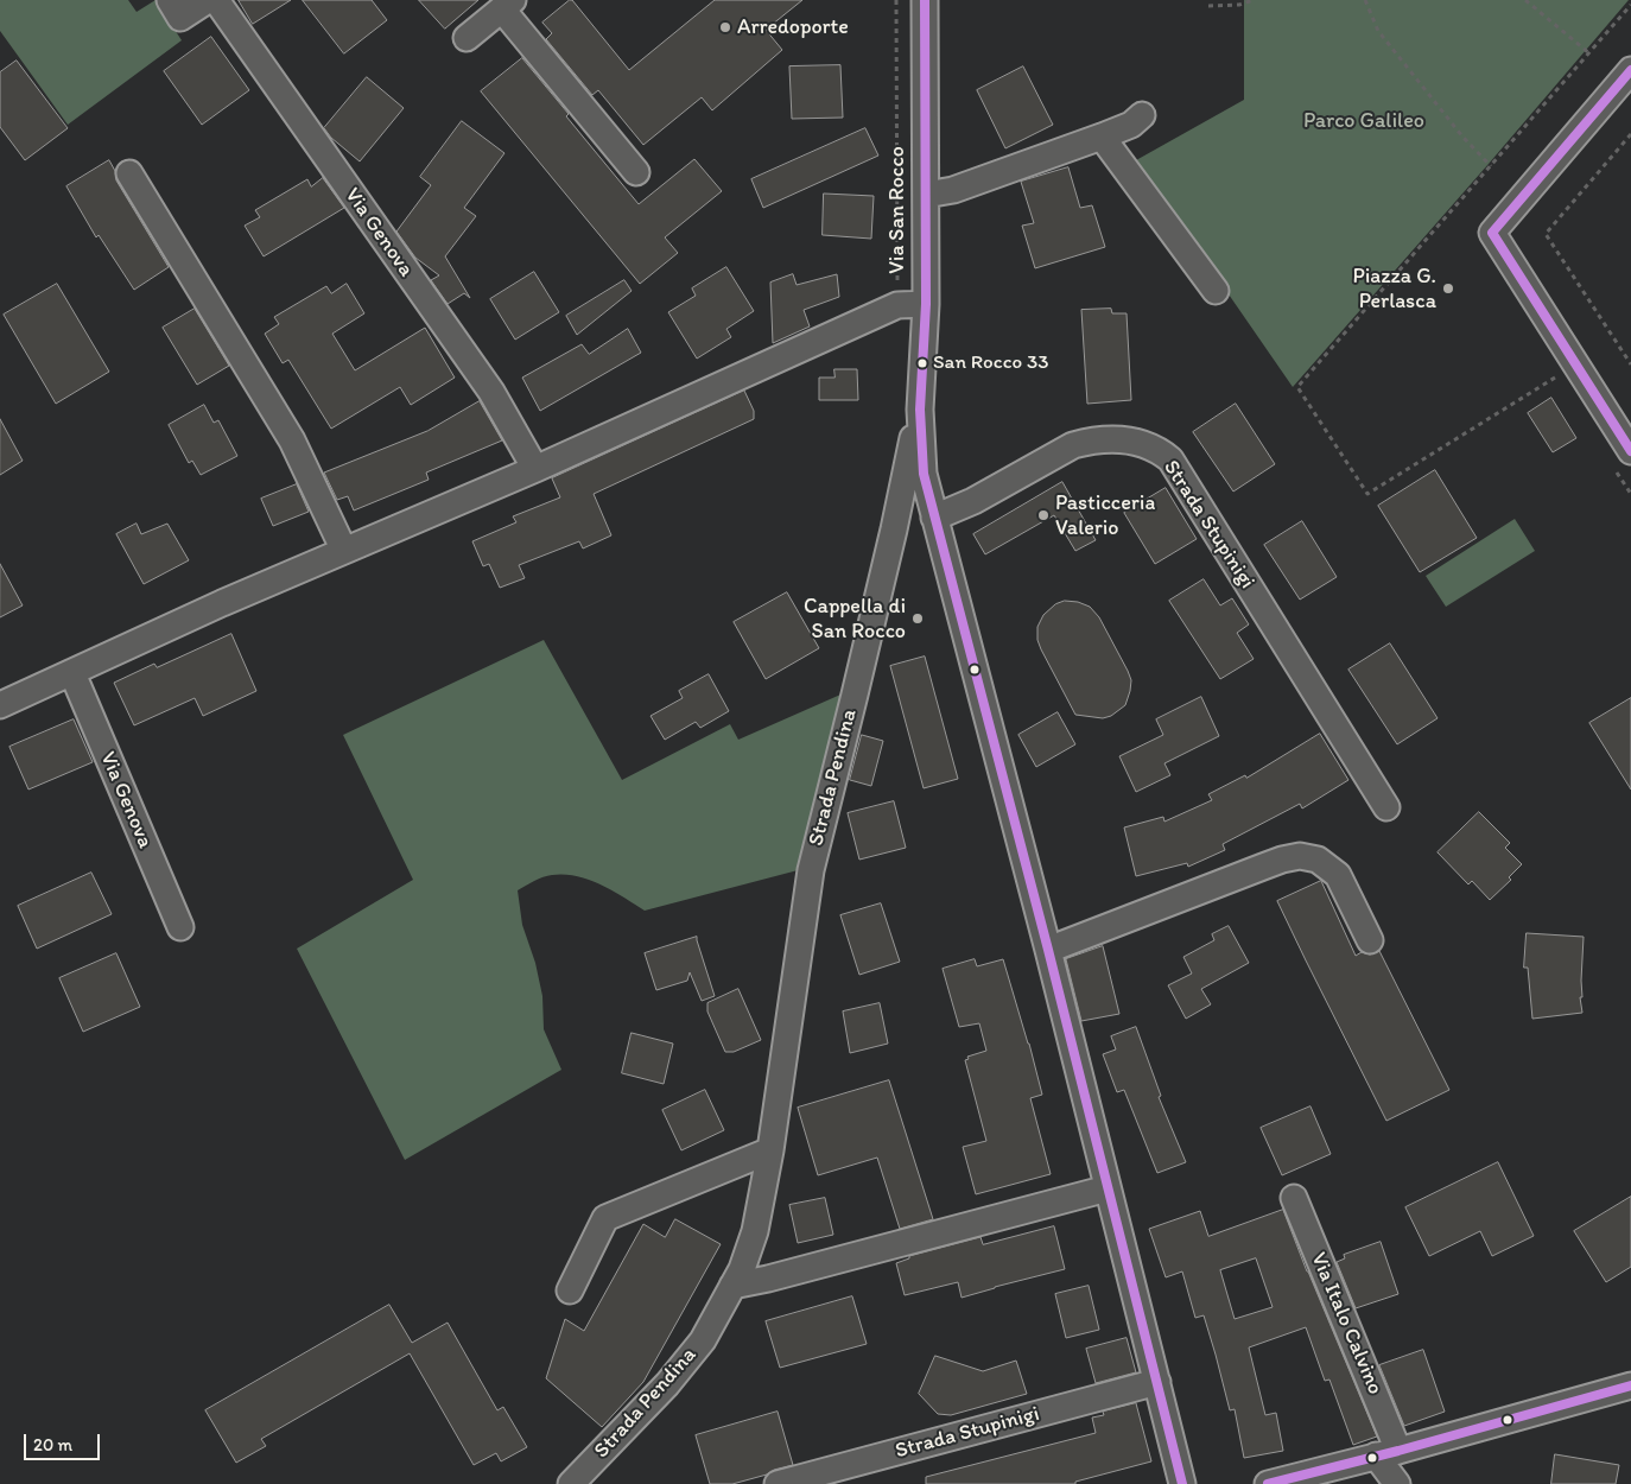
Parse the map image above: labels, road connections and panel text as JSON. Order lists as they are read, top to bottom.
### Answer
{
  "streets": {
    "street": [
      "Via San Rocco",
      "Via Genova",
      "Strada Stupinigi",
      "Strada Pendina",
      "Via Italo Calvino"
    ]
  },
  "crossings": [
    ["Via San Rocco", "Strada Stupinigi"],
    ["Via San Rocco", "Strada Pendina"]
  ],
  "parks": ["Parco Galileo"],
  "places": [
    "Arredoporte",
    "Piazza G. Perlasca",
    "San Rocco 33",
    "Pasticceria Valerio",
    "Cappella di San Rocco"
  ],
  "scale_bar": "20 m"
}
